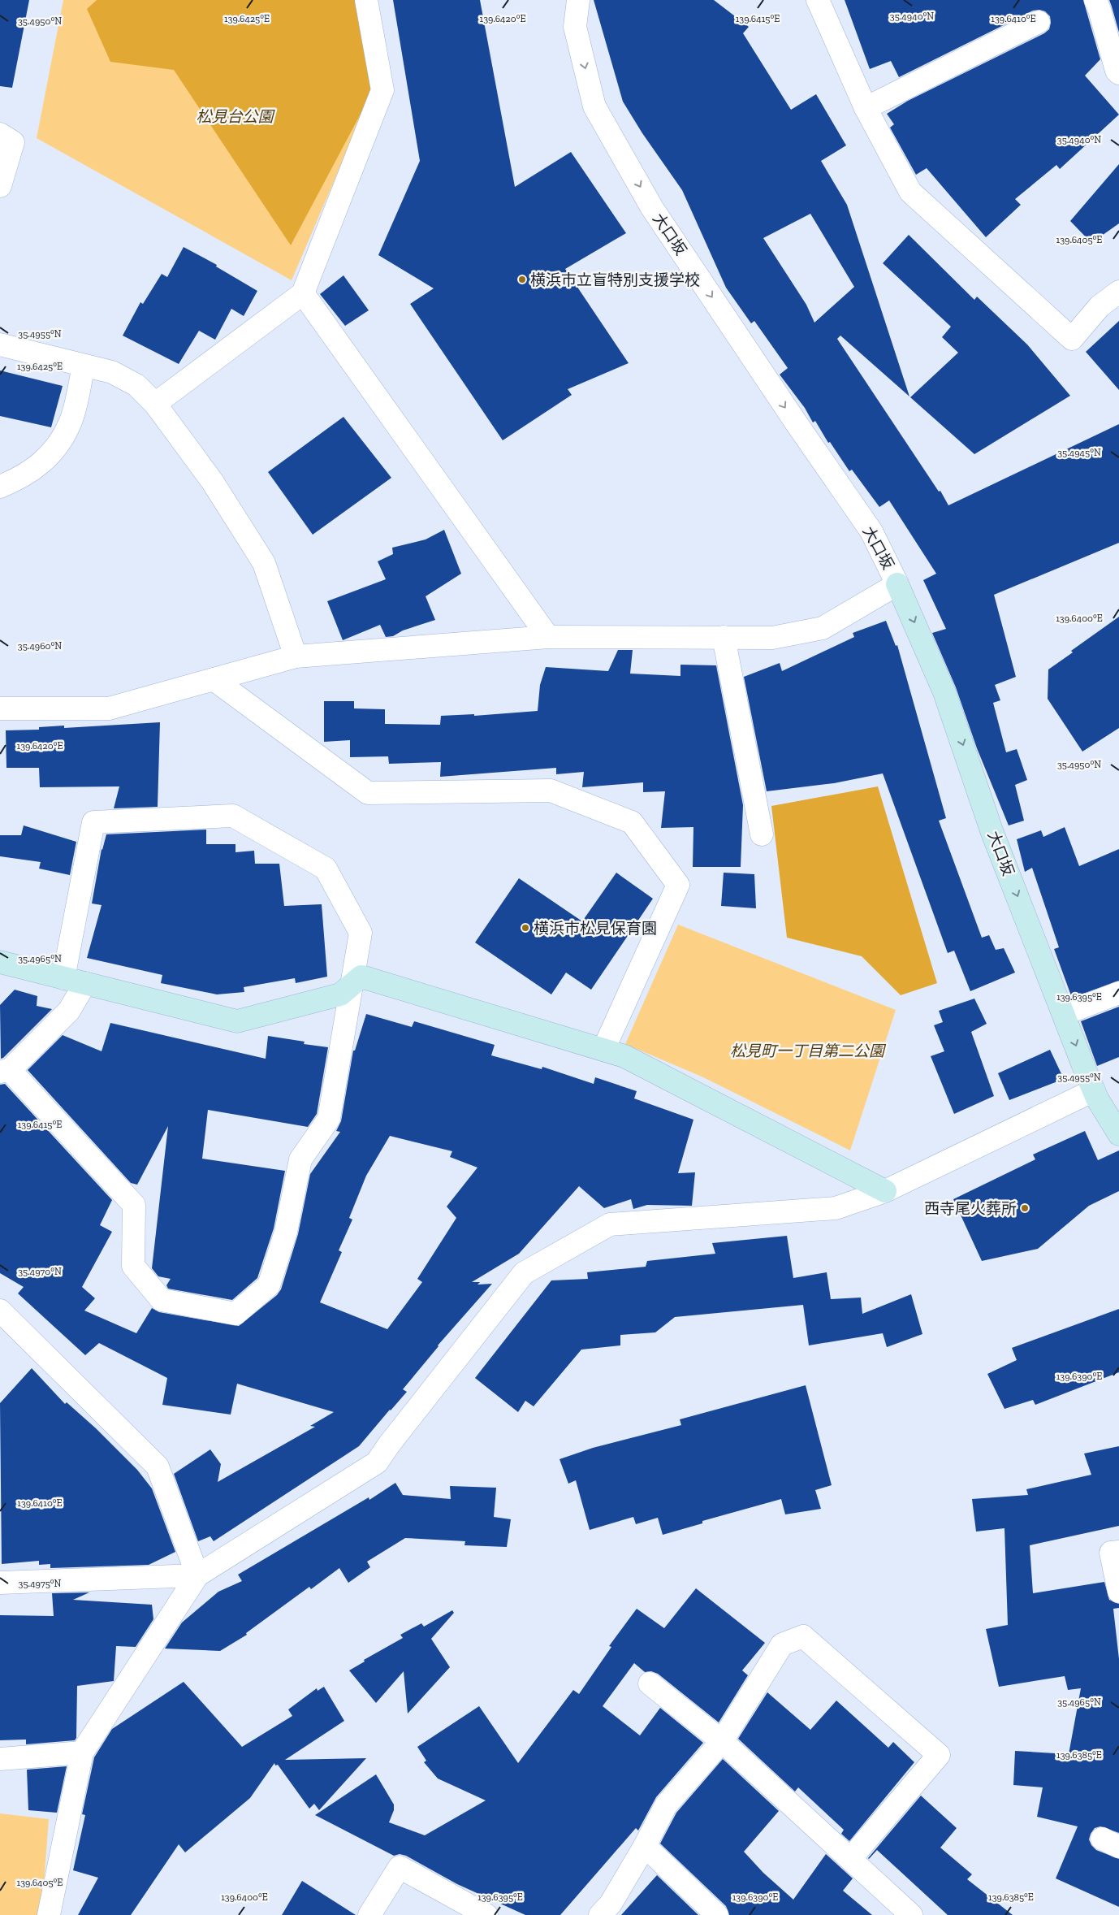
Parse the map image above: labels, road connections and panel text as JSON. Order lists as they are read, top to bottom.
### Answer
{
  "streets": {
    "street": ["大口坂"]
  },
  "one_way": ["大口坂"],
  "parks": ["松見台公園", "松見町一丁目第二公園"],
  "places": ["横浜市立盲特別支援学校", "横浜市松見保育園", "西寺尾火葬所"],
  "coordinates": [
    "35.4940°N",
    "139.6425°E",
    "139.6420°E",
    "139.6415°E",
    "139.6410°E",
    "35.4950°N",
    "139.6405°E",
    "35.4955°N",
    "35.4945°N",
    "139.6400°E",
    "35.4960°N",
    "35.4965°N",
    "139.6395°E",
    "35.4970°N",
    "139.6390°E",
    "35.4975°N",
    "139.6385°E"
  ]
}
